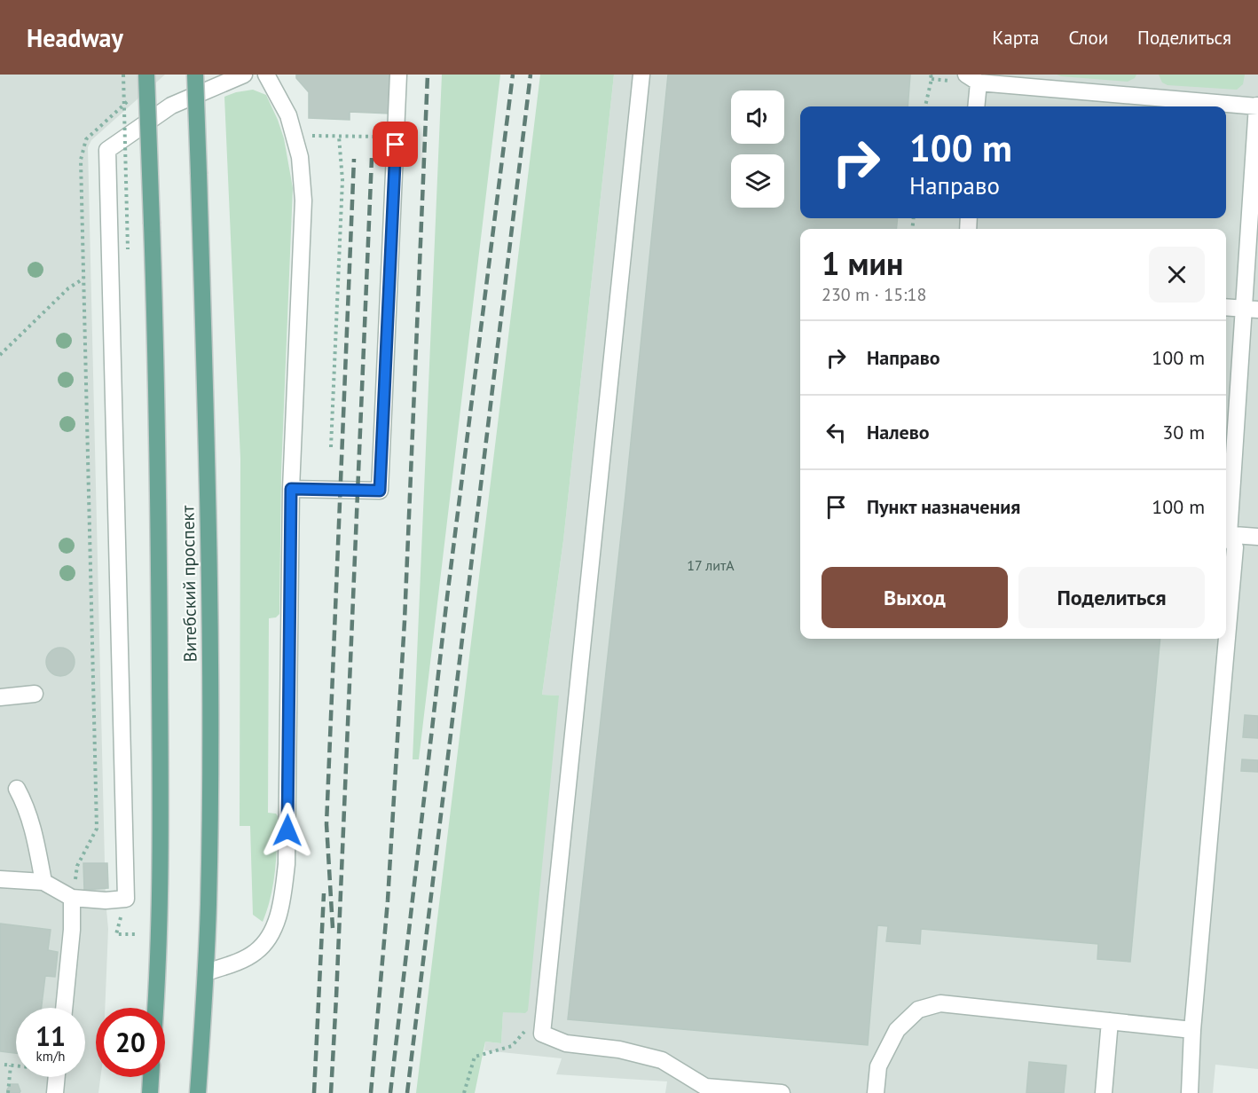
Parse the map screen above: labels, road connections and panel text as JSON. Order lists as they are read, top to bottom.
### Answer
{
  "streets": {
    "main road": ["Витебский проспект"]
  },
  "house_numbers": ["17 литА"],
  "page": {
    "header": "Headway",
    "nav": ["Карта", "Слои", "Поделиться"],
    "turn": ["100 m", "Направо"],
    "heading": ["1 мин", "230 m · 15:18"],
    "list": [
      {
        "name": "Направо",
        "value": "100 m"
      },
      {
        "name": "Налево",
        "value": "30 m"
      },
      {
        "name": "Пункт назначения",
        "value": "100 m"
      }
    ],
    "buttons": ["Выход", "Поделиться"],
    "speed": "11 km/h",
    "limit": "20"
  }
}
